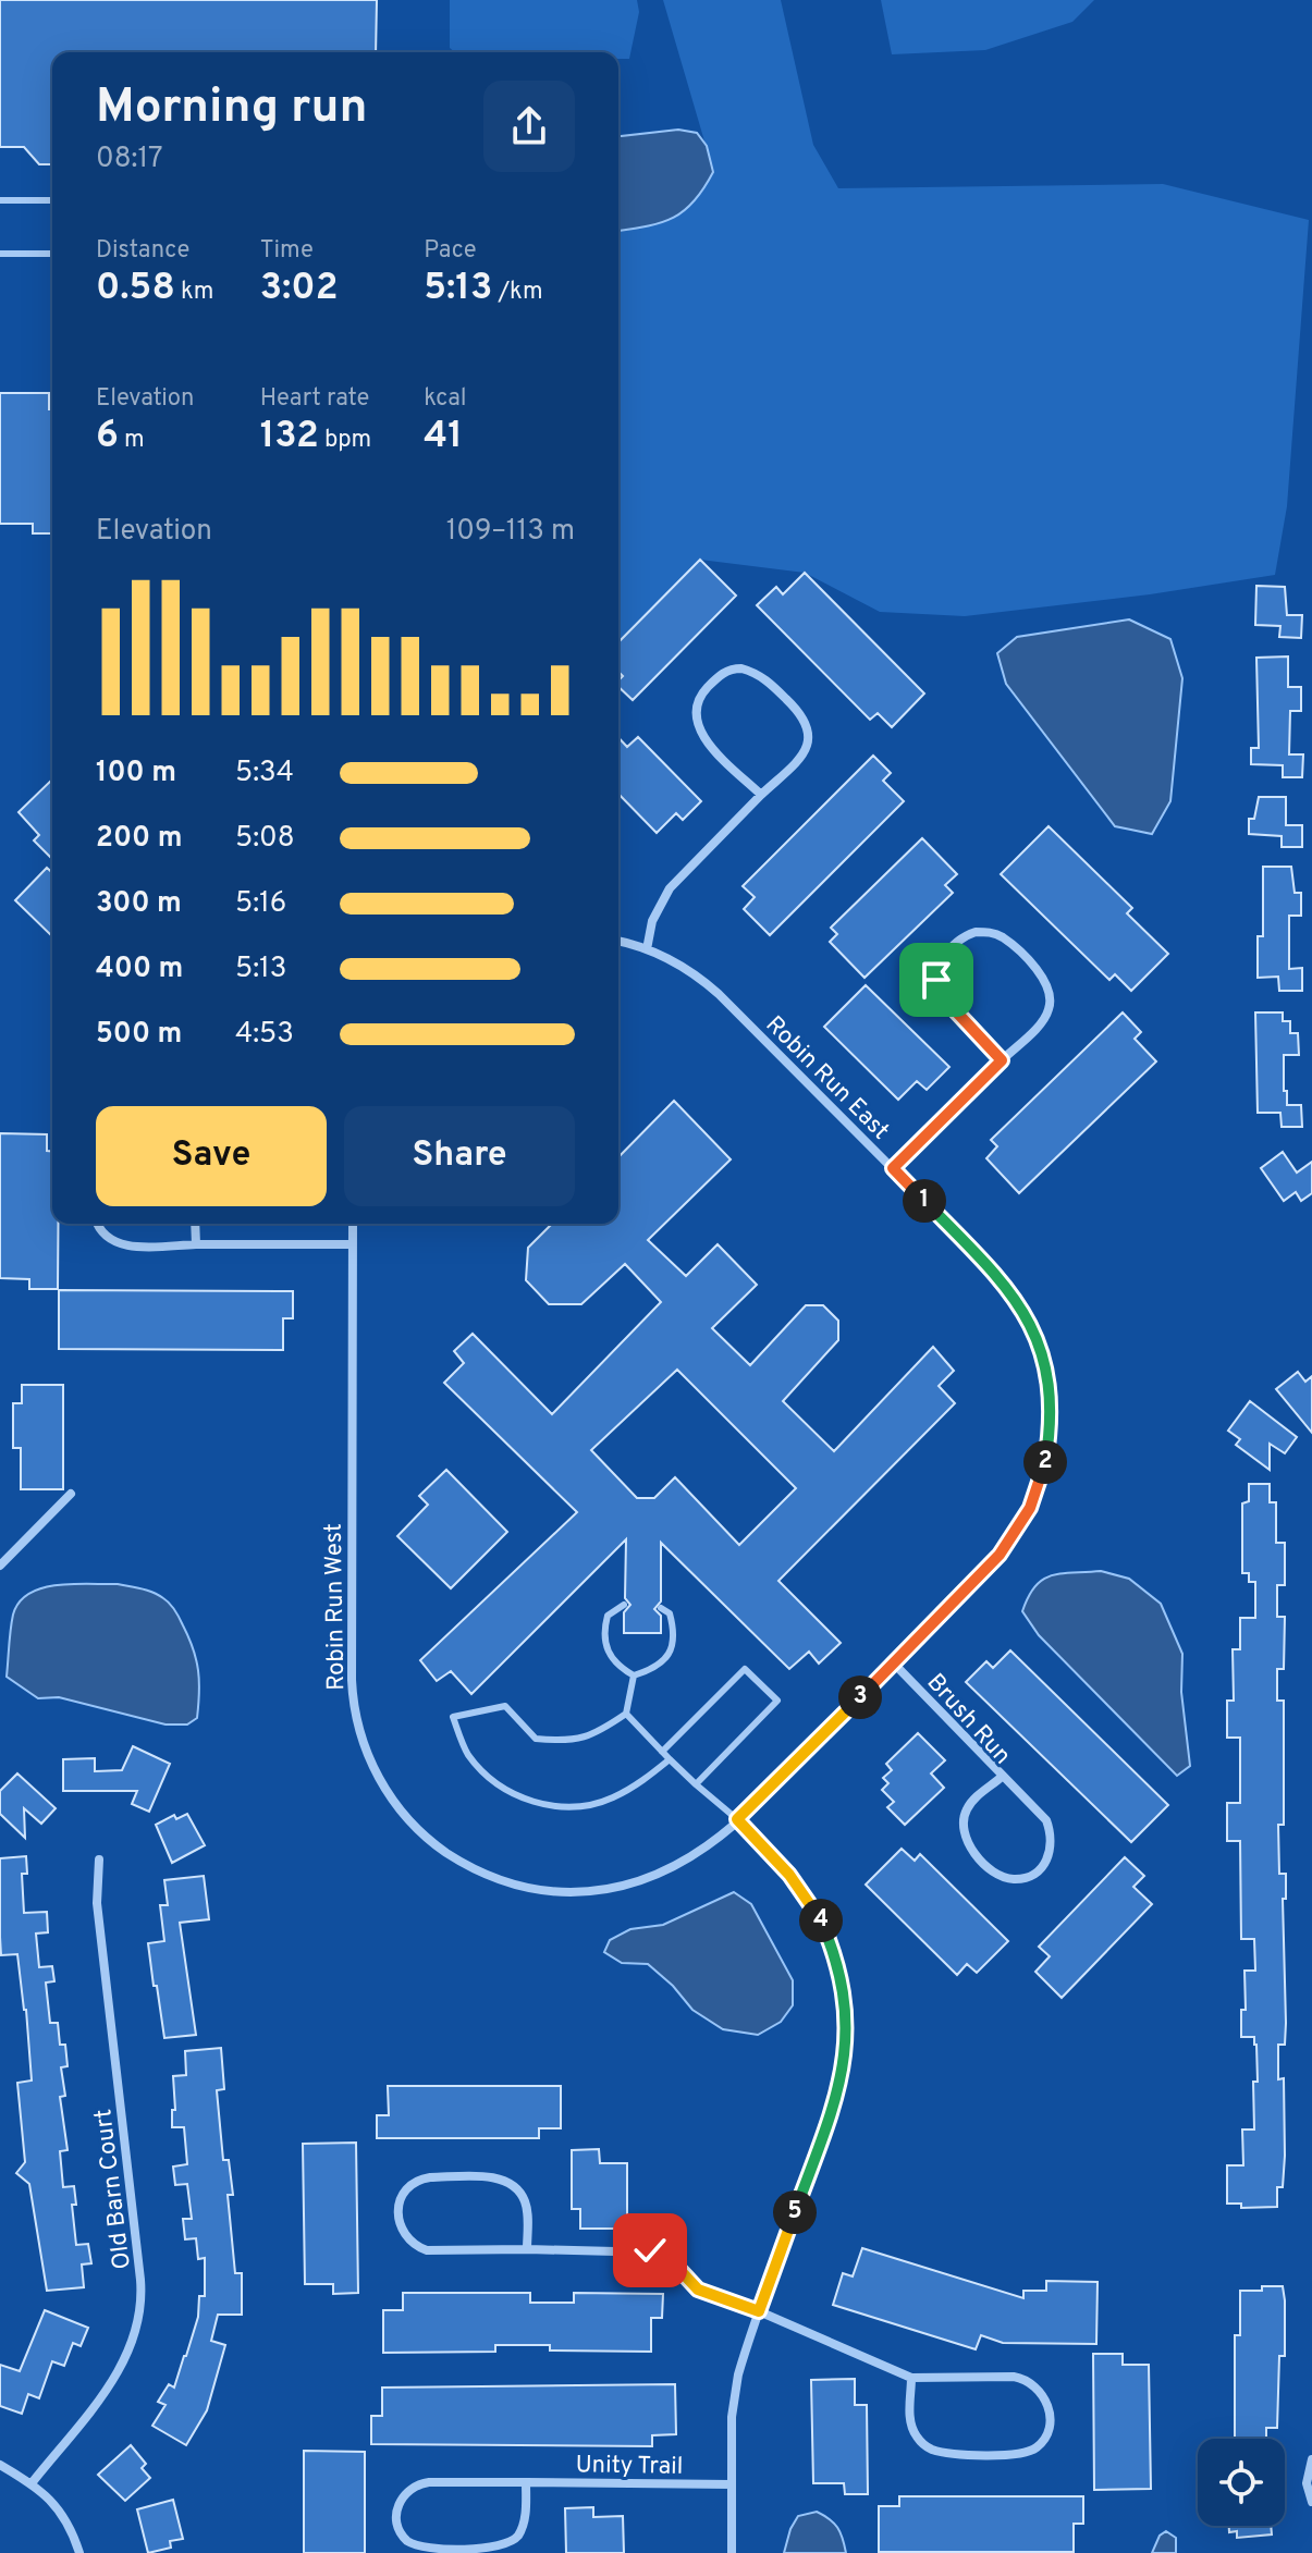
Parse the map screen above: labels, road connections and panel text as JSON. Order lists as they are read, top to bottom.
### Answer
{
  "streets": {
    "street": [
      "Robin Run East",
      "Robin Run West",
      "Brush Run",
      "Old Barn Court",
      "Unity Trail"
    ]
  },
  "crossings": [
    ["Robin Run East", "Robin Run West"],
    ["Robin Run East", "Brush Run"]
  ],
  "page": {
    "heading": ["Morning run", "08:17"],
    "stats": [
      ["Distance", "0.58 km"],
      ["Time", "3:02"],
      ["Pace", "5:13 /km"],
      ["Elevation", "6 m"],
      ["Heart rate", "132 bpm"],
      ["kcal", "41"]
    ],
    "chart": ["Elevation", "109–113 m"],
    "list": [
      {
        "name": "100 m",
        "note": "5:34"
      },
      {
        "name": "200 m",
        "note": "5:08"
      },
      {
        "name": "300 m",
        "note": "5:16"
      },
      {
        "name": "400 m",
        "note": "5:13"
      },
      {
        "name": "500 m",
        "note": "4:53"
      }
    ],
    "buttons": ["Save", "Share"],
    "pins": [
      "1",
      "2",
      "3",
      "4",
      "5"
    ]
  }
}
